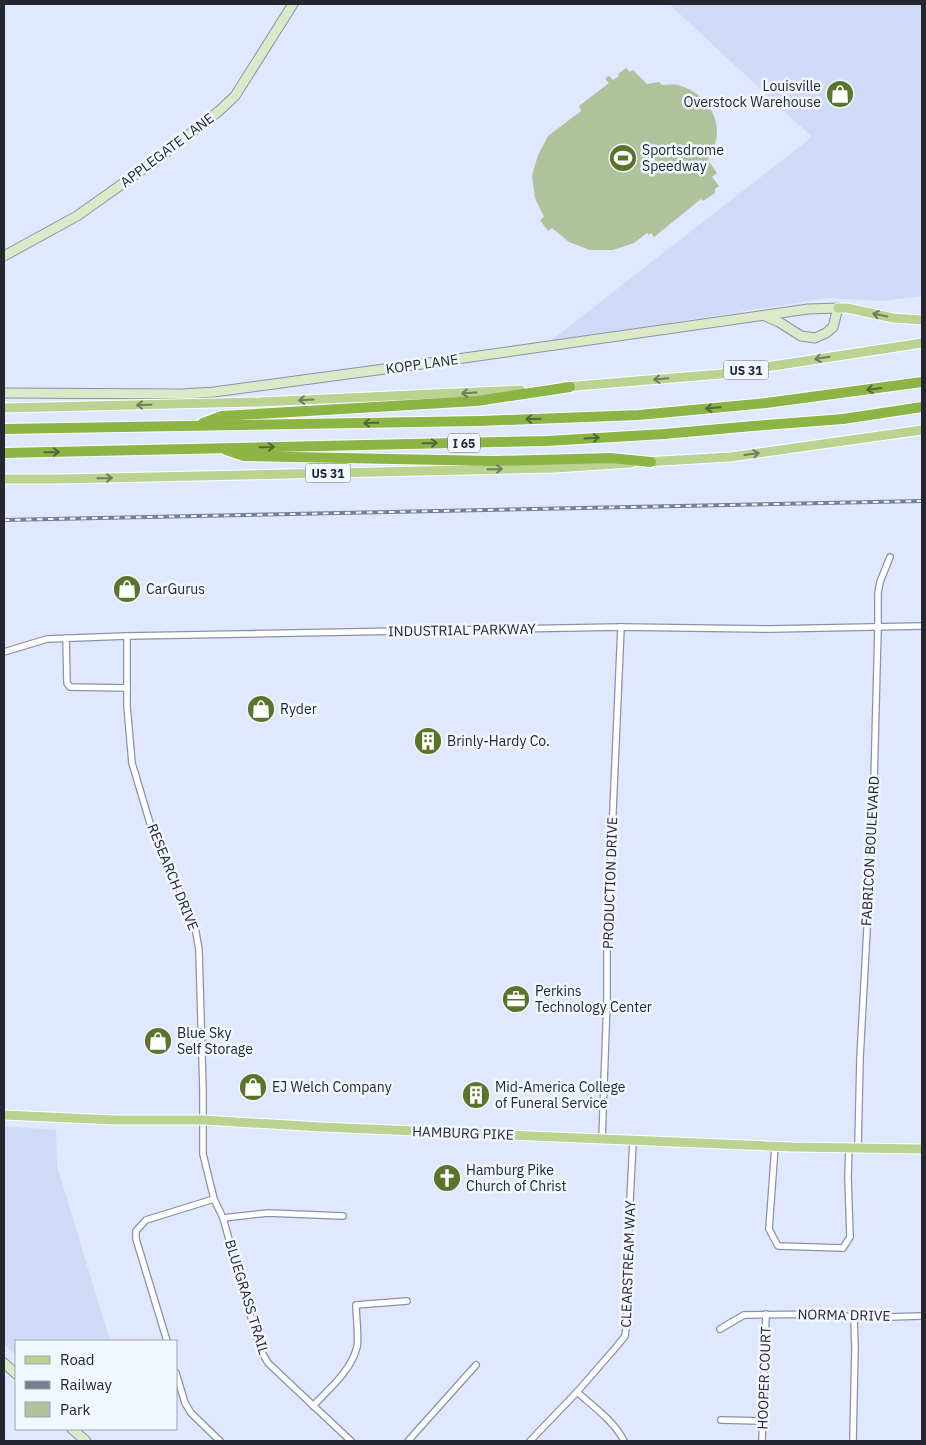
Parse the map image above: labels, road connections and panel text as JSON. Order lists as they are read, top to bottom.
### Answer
{
  "streets": {
    "highway": ["I 65"],
    "main road": ["US 31", "HAMBURG PIKE"],
    "street": [
      "APPLEGATE LANE",
      "KOPP LANE",
      "INDUSTRIAL PARKWAY",
      "FABRICON BOULEVARD",
      "RESEARCH DRIVE",
      "PRODUCTION DRIVE",
      "CLEARSTREAM WAY",
      "BLUEGRASS TRAIL",
      "NORMA DRIVE",
      "HOOPER COURT"
    ]
  },
  "crossings": [
    ["INDUSTRIAL PARKWAY", "FABRICON BOULEVARD"],
    ["INDUSTRIAL PARKWAY", "RESEARCH DRIVE"],
    ["INDUSTRIAL PARKWAY", "PRODUCTION DRIVE"],
    ["FABRICON BOULEVARD", "HAMBURG PIKE"],
    ["RESEARCH DRIVE", "HAMBURG PIKE"],
    ["RESEARCH DRIVE", "BLUEGRASS TRAIL"],
    ["PRODUCTION DRIVE", "HAMBURG PIKE"],
    ["HAMBURG PIKE", "CLEARSTREAM WAY"],
    ["HAMBURG PIKE", "BLUEGRASS TRAIL"],
    ["NORMA DRIVE", "HOOPER COURT"]
  ],
  "places": {
    "shop": [
      "Louisville Overstock Warehouse",
      "CarGurus",
      "Ryder",
      "Blue Sky Self Storage",
      "EJ Welch Company"
    ],
    "sports": ["Sportsdrome Speedway"],
    "building": ["Brinly-Hardy Co.", "Mid-America College of Funeral Service"],
    "office": ["Perkins Technology Center"],
    "church": ["Hamburg Pike Church of Christ"]
  },
  "legend": ["Road", "Railway", "Park"]
}
